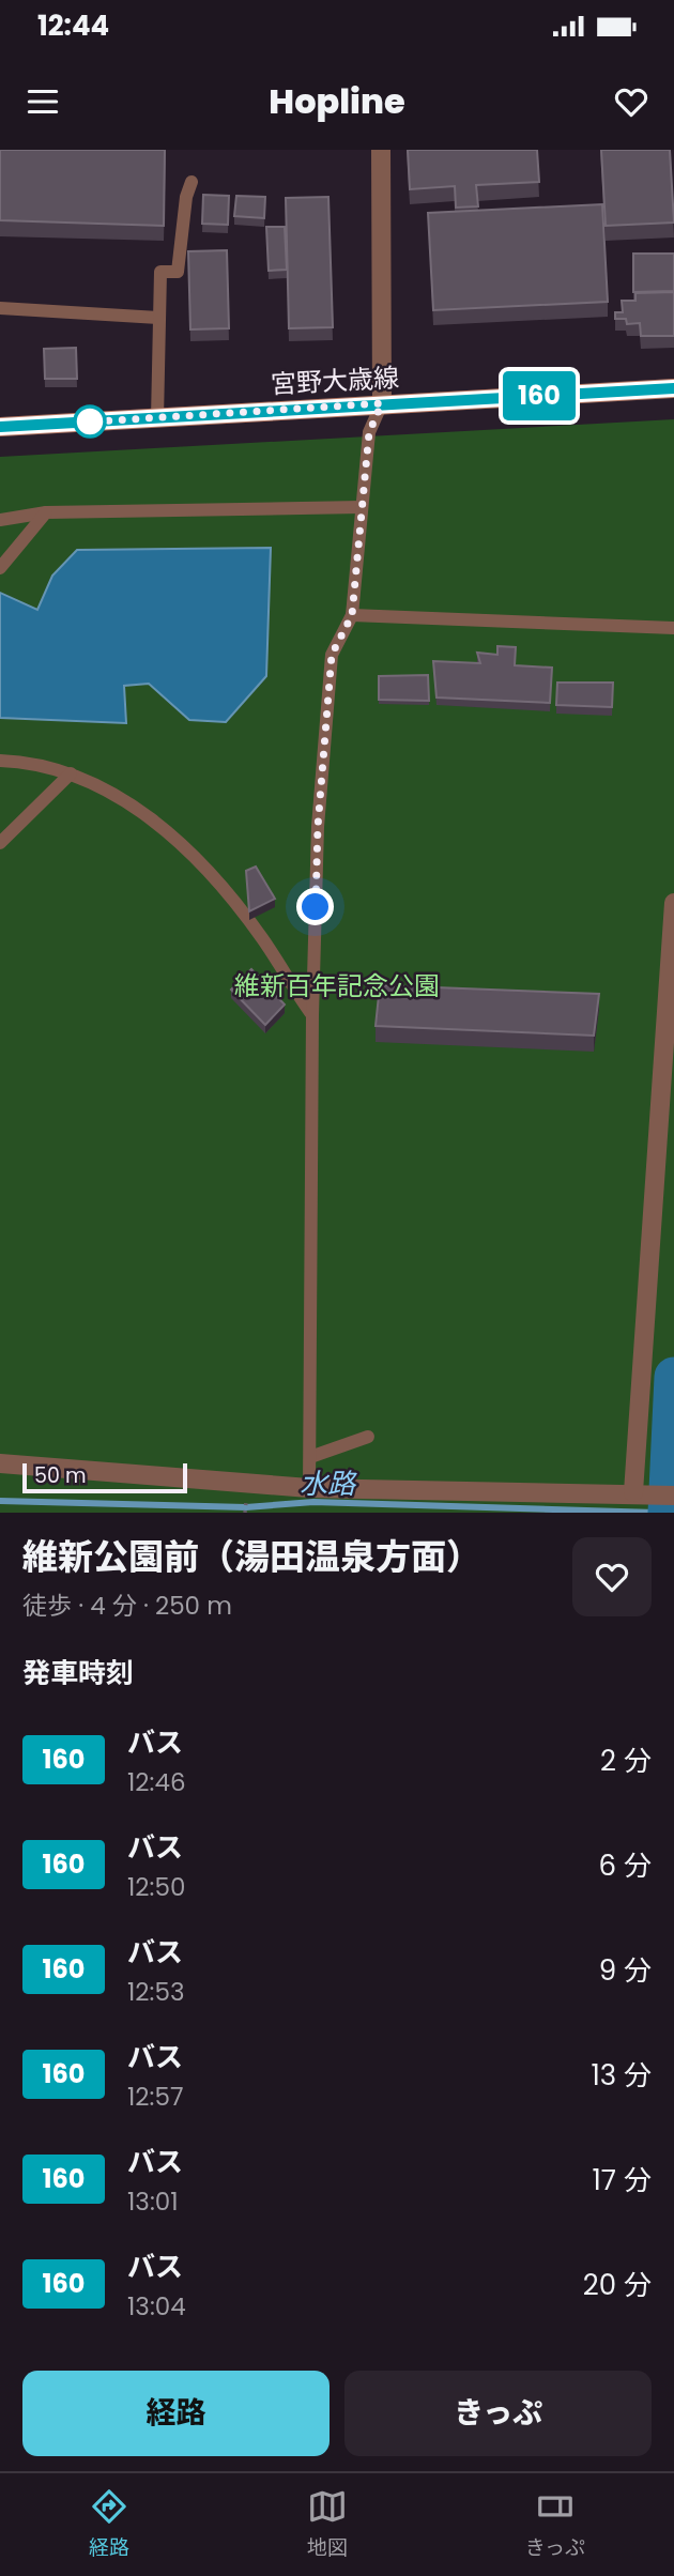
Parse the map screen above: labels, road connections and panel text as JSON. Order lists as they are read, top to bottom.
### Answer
{
  "streets": {
    "main road": ["宮野大歳線"]
  },
  "water": ["水路"],
  "parks": ["維新百年記念公園"],
  "lines": ["bus line 160"],
  "scale_bar": "50 m",
  "page": {
    "status": "12:44",
    "header": "Hopline",
    "on_map": "160",
    "scale": "50 m",
    "heading": [
      ["維新公園前（湯田温泉方面）", "徒歩 · 4 分 · 250 m"],
      "発車時刻"
    ],
    "list": [
      {
        "mark": "160",
        "name": "バス",
        "note": "12:46",
        "value": "2 分"
      },
      {
        "mark": "160",
        "name": "バス",
        "note": "12:50",
        "value": "6 分"
      },
      {
        "mark": "160",
        "name": "バス",
        "note": "12:53",
        "value": "9 分"
      },
      {
        "mark": "160",
        "name": "バス",
        "note": "12:57",
        "value": "13 分"
      },
      {
        "mark": "160",
        "name": "バス",
        "note": "13:01",
        "value": "17 分"
      },
      {
        "mark": "160",
        "name": "バス",
        "note": "13:04",
        "value": "20 分"
      }
    ],
    "buttons": ["経路", "きっぷ"],
    "tabs": ["経路", "地図", "きっぷ"]
  }
}
